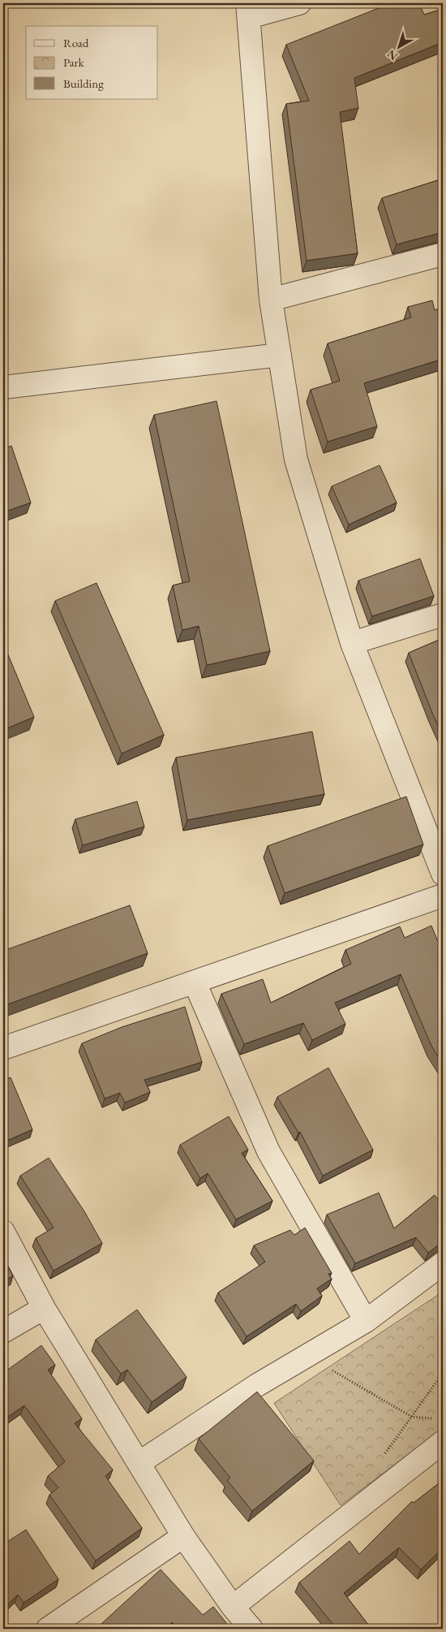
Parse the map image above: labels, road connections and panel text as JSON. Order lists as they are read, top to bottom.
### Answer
{
  "legend": ["Road", "Park", "Building"],
  "north": "bottom left"
}
